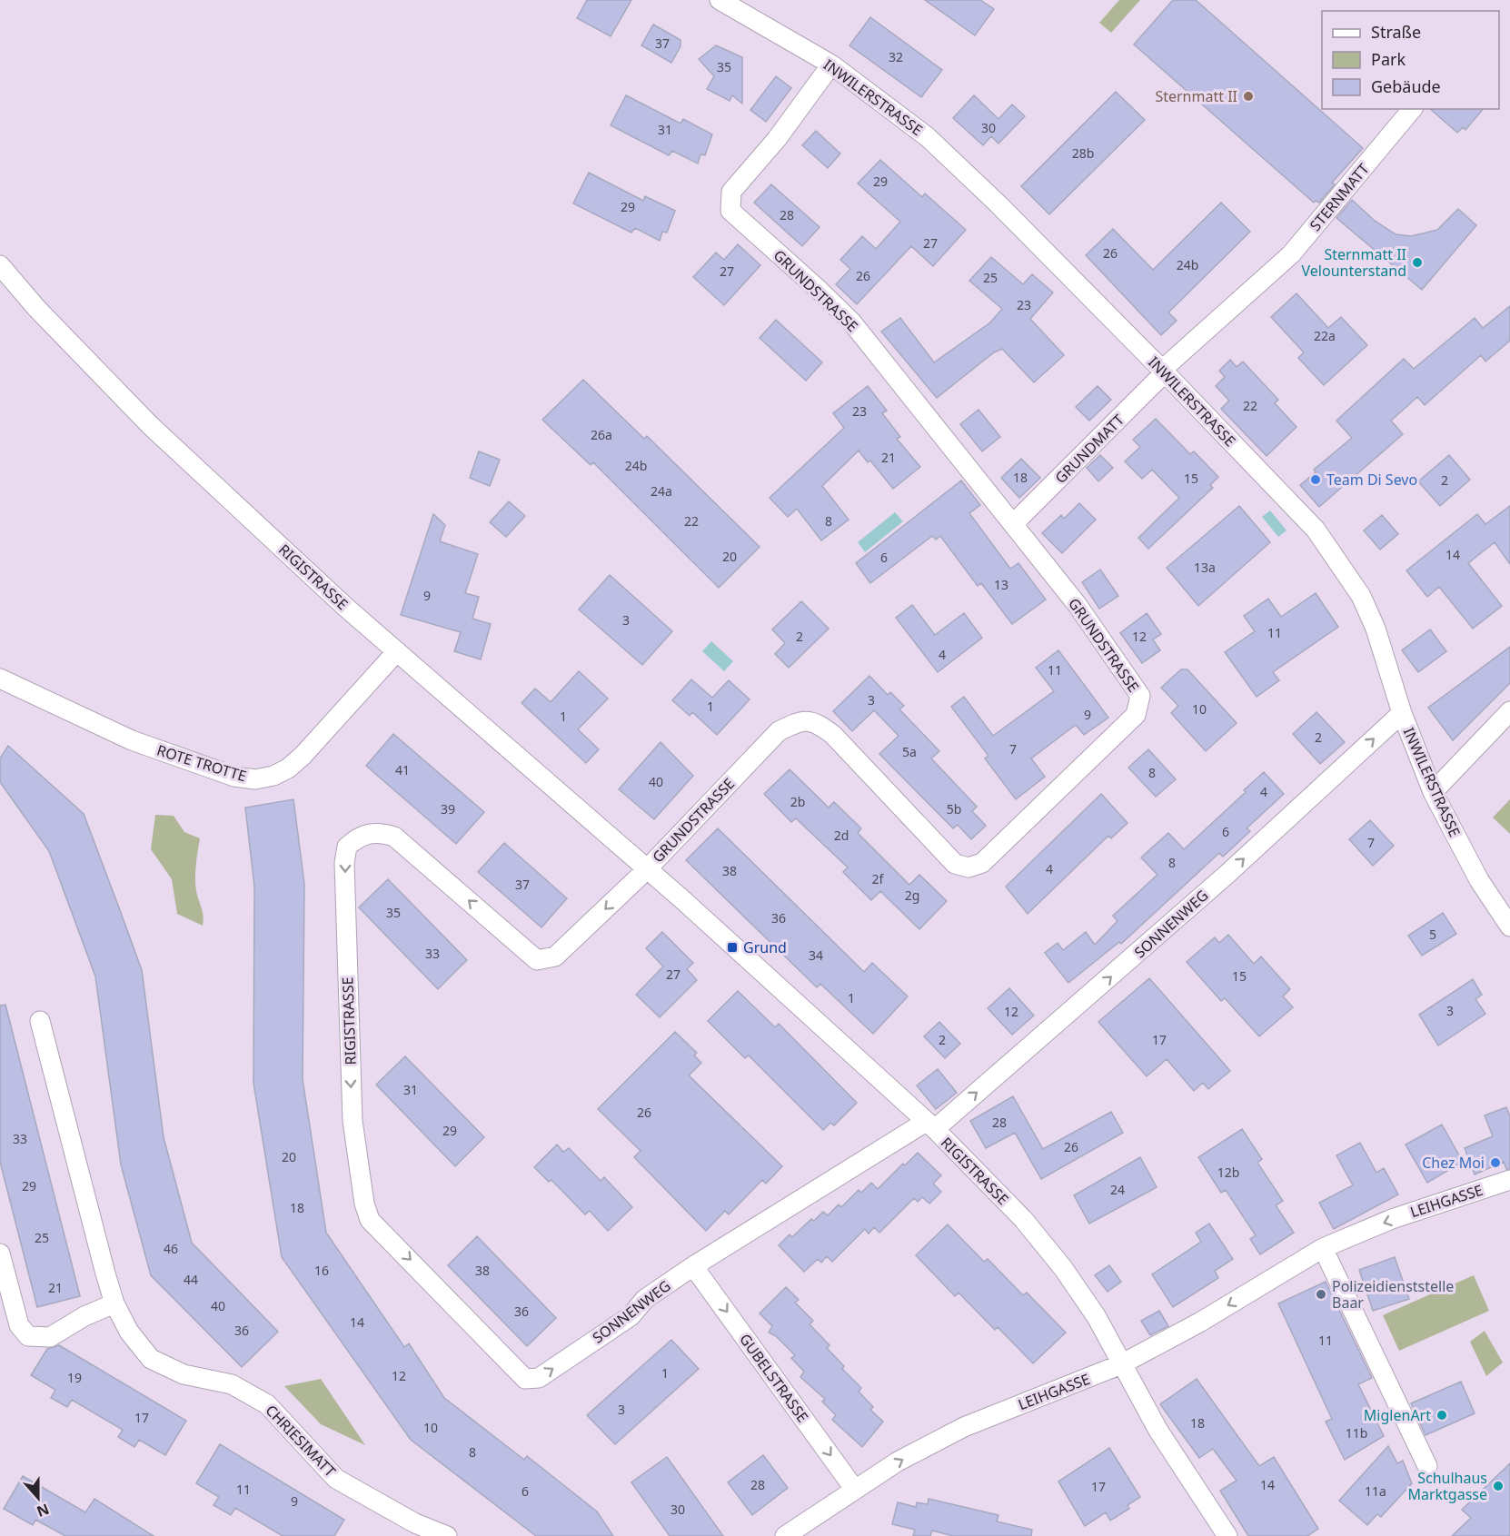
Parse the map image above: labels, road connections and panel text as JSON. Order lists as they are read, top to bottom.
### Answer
{
  "streets": {
    "street": [
      "INWILERSTRASSE",
      "STERNMATT",
      "GRUNDSTRASSE",
      "GRUNDMATT",
      "RIGISTRASSE",
      "ROTE TROTTE",
      "SONNENWEG",
      "LEIHGASSE",
      "GUBELSTRASSE",
      "CHRIESIMATT"
    ]
  },
  "crossings": [
    ["INWILERSTRASSE", "STERNMATT"],
    ["INWILERSTRASSE", "GRUNDSTRASSE"],
    ["INWILERSTRASSE", "GRUNDMATT"],
    ["INWILERSTRASSE", "SONNENWEG"],
    ["STERNMATT", "GRUNDMATT"],
    ["GRUNDSTRASSE", "GRUNDMATT"],
    ["GRUNDSTRASSE", "RIGISTRASSE"],
    ["RIGISTRASSE", "ROTE TROTTE"],
    ["RIGISTRASSE", "SONNENWEG"],
    ["RIGISTRASSE", "LEIHGASSE"],
    ["SONNENWEG", "GUBELSTRASSE"],
    ["LEIHGASSE", "GUBELSTRASSE"]
  ],
  "one_way": ["SONNENWEG", "GUBELSTRASSE"],
  "places": {
    "other": [
      "Sternmatt II",
      "Sternmatt II Velounterstand",
      "Team Di Sevo",
      "Chez Moi",
      "Polizeidienststelle Baar",
      "MiglenArt",
      "Schulhaus Marktgasse"
    ],
    "transit": ["Grund"]
  },
  "house_numbers": [
    "37",
    "32",
    "35",
    "30",
    "31",
    "28b",
    "29",
    "29",
    "28",
    "27",
    "26",
    "24b",
    "27",
    "26",
    "25",
    "23",
    "22a",
    "22",
    "23",
    "26a",
    "21",
    "24b",
    "18",
    "15",
    "2",
    "24a",
    "22",
    "8",
    "14",
    "20",
    "6",
    "13a",
    "13",
    "9",
    "3",
    "11",
    "2",
    "12",
    "4",
    "11",
    "3",
    "1",
    "10",
    "9",
    "1",
    "2",
    "7",
    "5a",
    "41",
    "8",
    "40",
    "4",
    "2b",
    "39",
    "5b",
    "6",
    "2d",
    "7",
    "8",
    "4",
    "38",
    "2f",
    "37",
    "2g",
    "35",
    "36",
    "5",
    "33",
    "34",
    "27",
    "15",
    "1",
    "3",
    "12",
    "2",
    "17",
    "31",
    "26",
    "28",
    "29",
    "33",
    "26",
    "20",
    "12b",
    "29",
    "24",
    "18",
    "25",
    "46",
    "16",
    "38",
    "44",
    "21",
    "40",
    "36",
    "14",
    "36",
    "11",
    "1",
    "12",
    "19",
    "3",
    "17",
    "18",
    "10",
    "11b",
    "8",
    "28",
    "14",
    "17",
    "11",
    "6",
    "11a",
    "9",
    "30"
  ],
  "legend": ["Straße", "Park", "Gebäude"],
  "north": "bottom"
}
